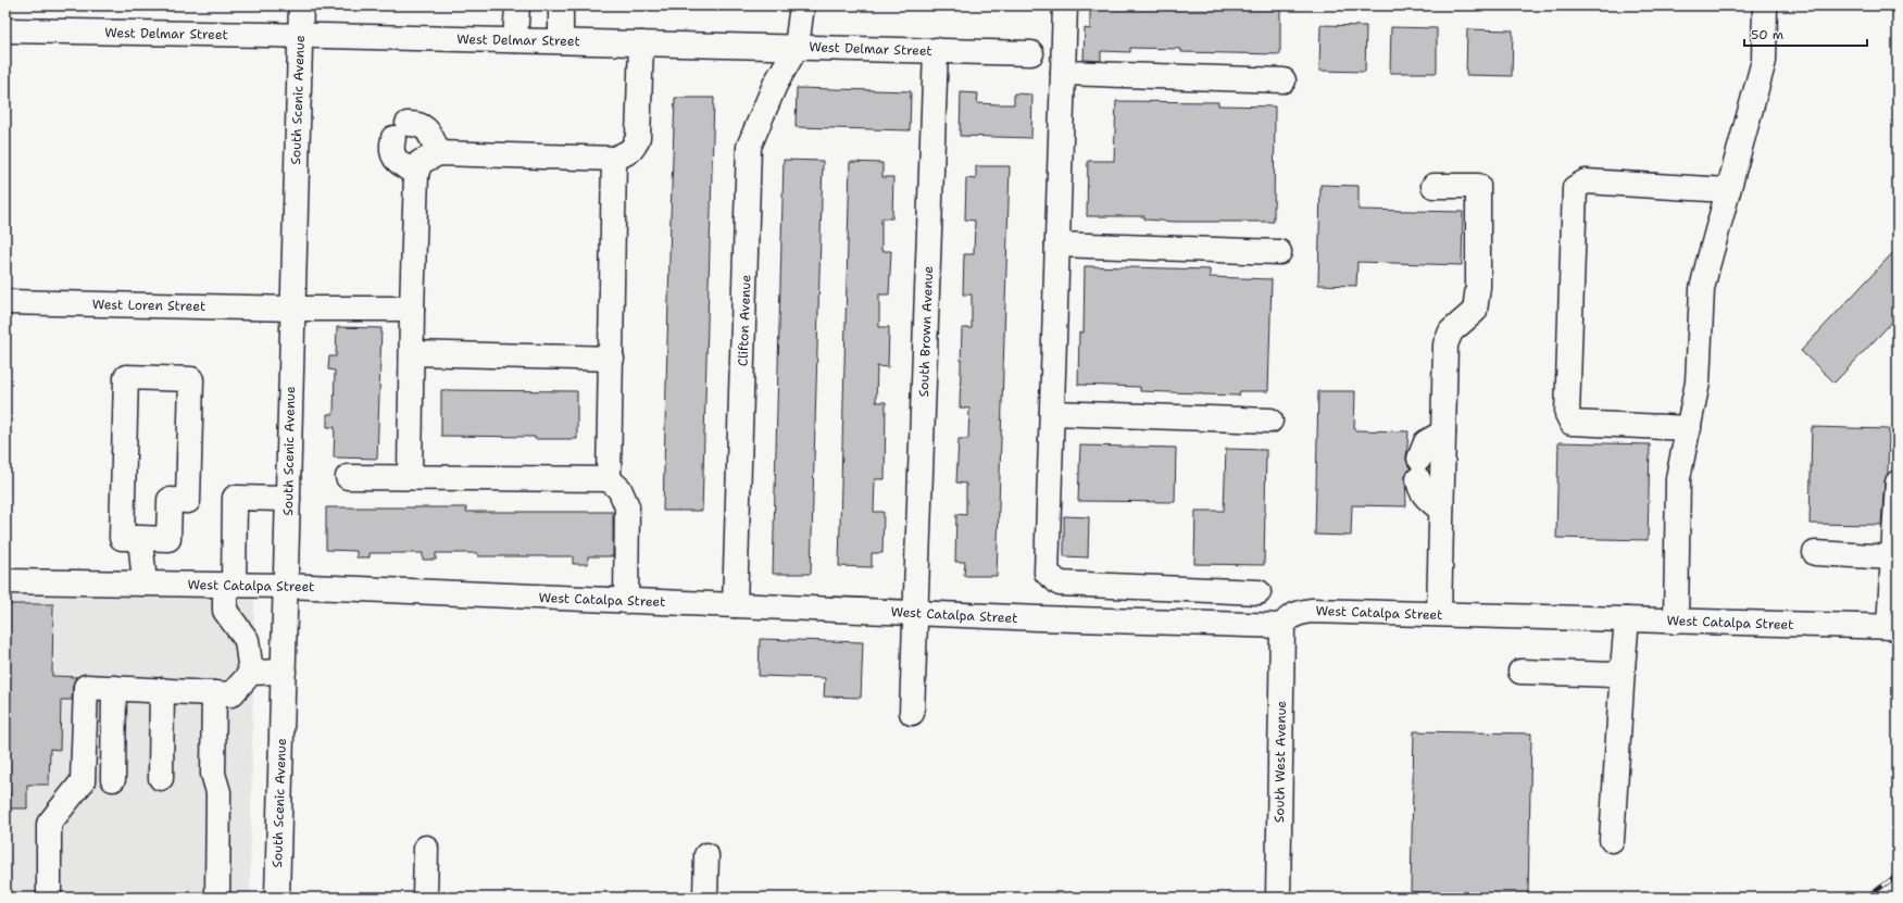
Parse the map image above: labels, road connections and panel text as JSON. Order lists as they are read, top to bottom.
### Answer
{
  "streets": {
    "street": [
      "West Delmar Street",
      "South Scenic Avenue",
      "West Loren Street",
      "Clifton Avenue",
      "South Brown Avenue",
      "West Catalpa Street",
      "South West Avenue"
    ]
  },
  "crossings": [
    ["West Delmar Street", "South Scenic Avenue"],
    ["West Delmar Street", "Clifton Avenue"],
    ["West Delmar Street", "South Brown Avenue"],
    ["South Scenic Avenue", "West Loren Street"],
    ["South Scenic Avenue", "West Catalpa Street"],
    ["Clifton Avenue", "West Catalpa Street"],
    ["South Brown Avenue", "West Catalpa Street"],
    ["West Catalpa Street", "South West Avenue"]
  ],
  "scale_bar": "50 m"
}
